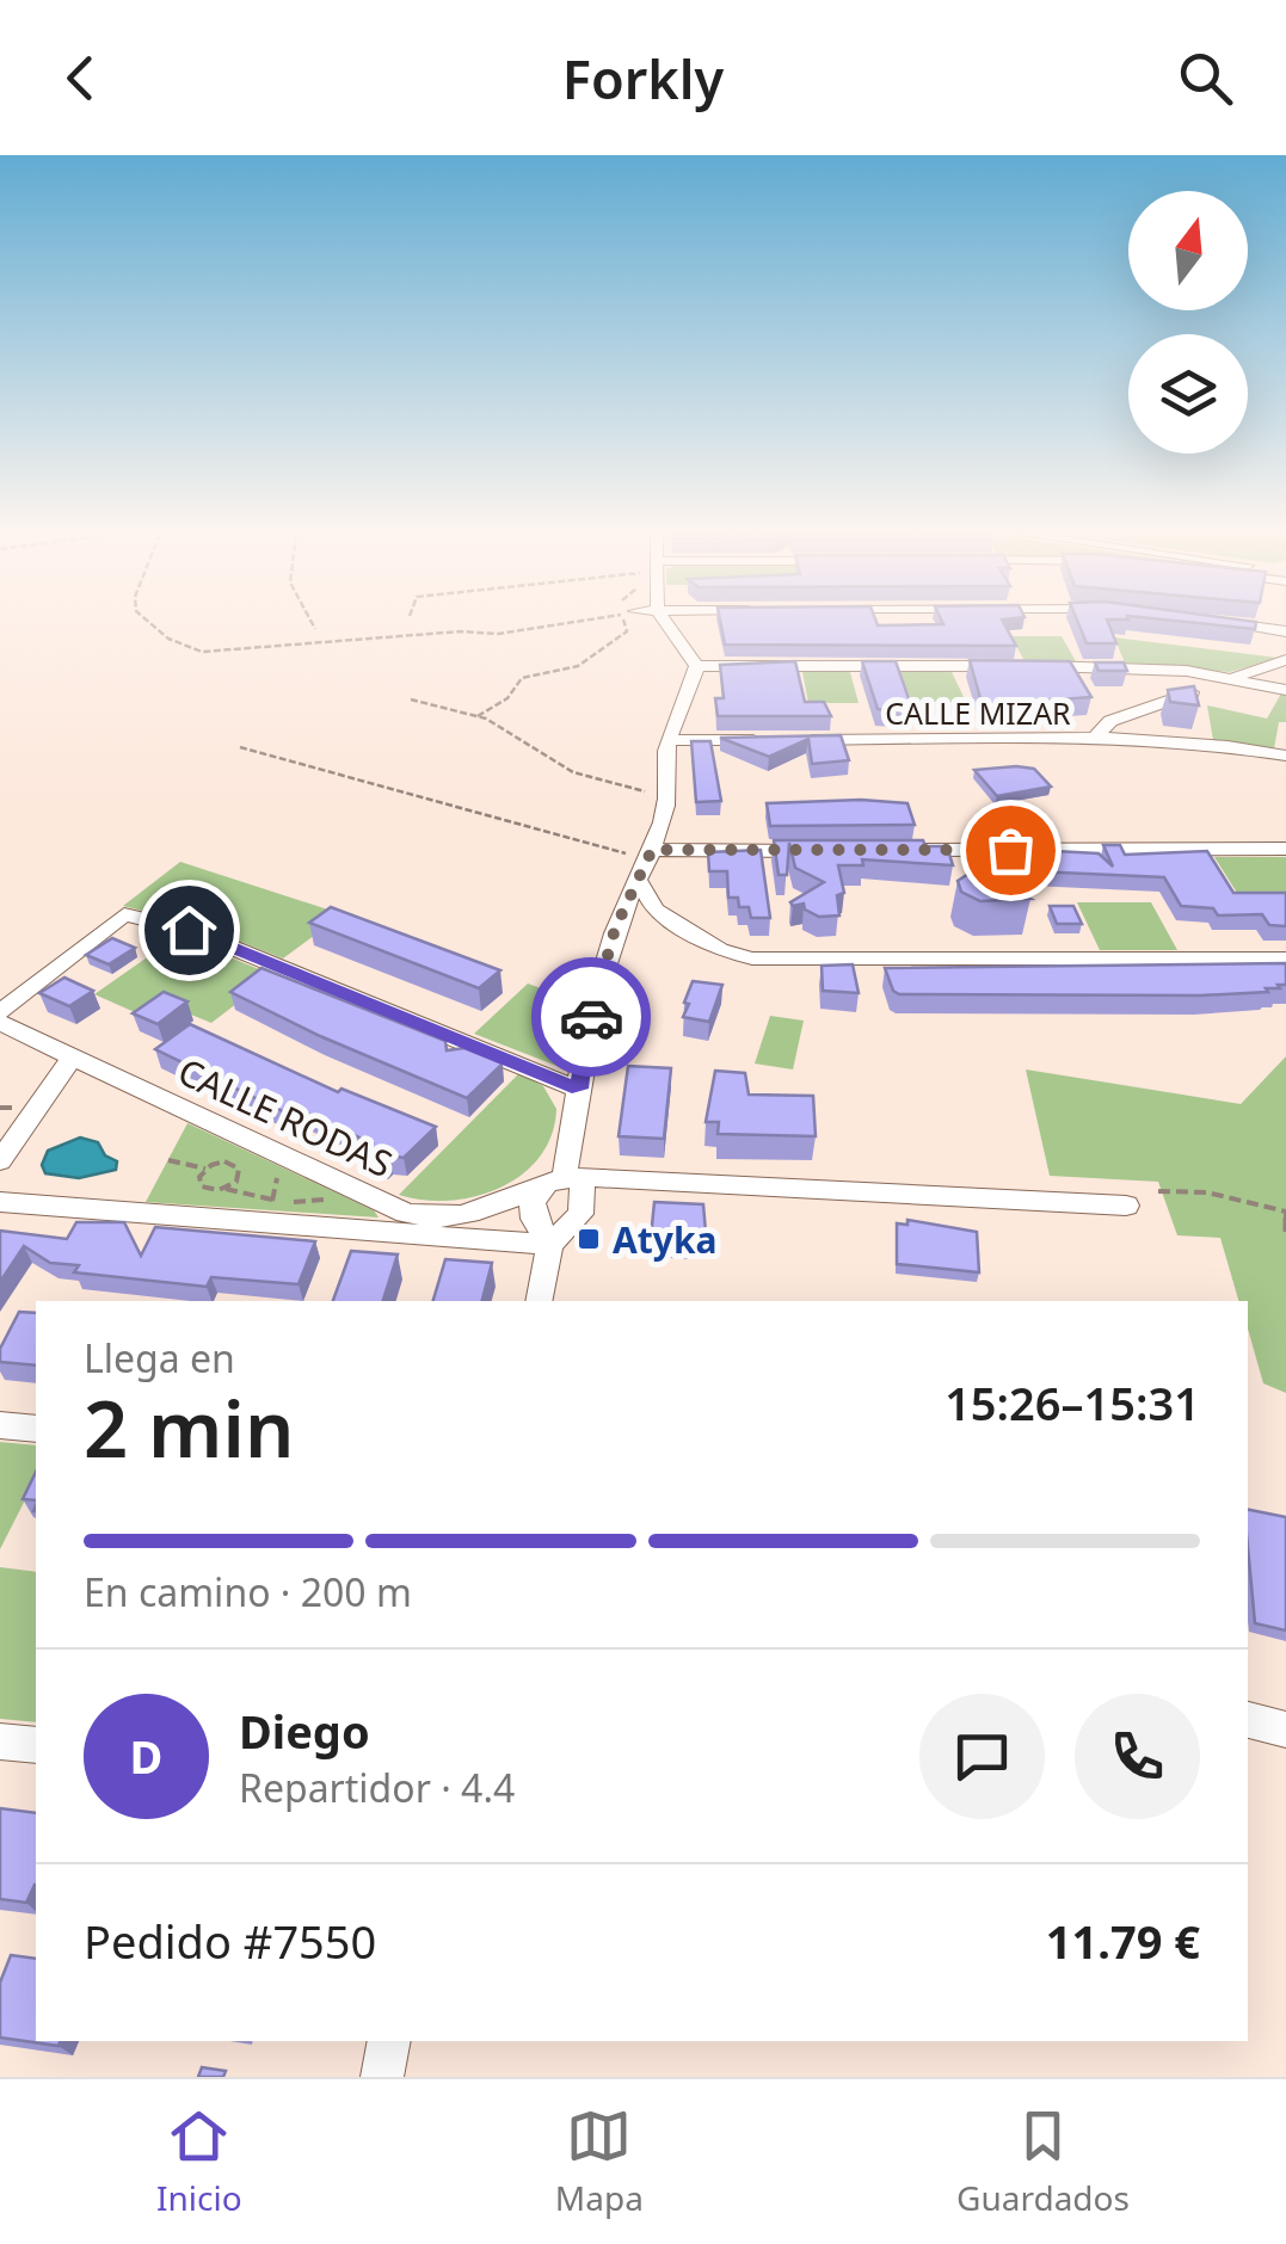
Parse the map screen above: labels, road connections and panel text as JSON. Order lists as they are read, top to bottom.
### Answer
{
  "streets": {
    "street": ["CALLE MIZAR", "CALLE RODAS"]
  },
  "places": {
    "transit": ["Atyka"]
  },
  "north": "top",
  "page": {
    "header": "Forkly",
    "heading": ["2 min", "Llega en", "15:26–15:31"],
    "panel": [
      "Diego",
      "Repartidor · 4.4",
      "Pedido #7550",
      "11.79 €"
    ],
    "bar": "En camino · 200 m",
    "round": "D",
    "tabs": ["Inicio", "Mapa", "Guardados"]
  }
}
